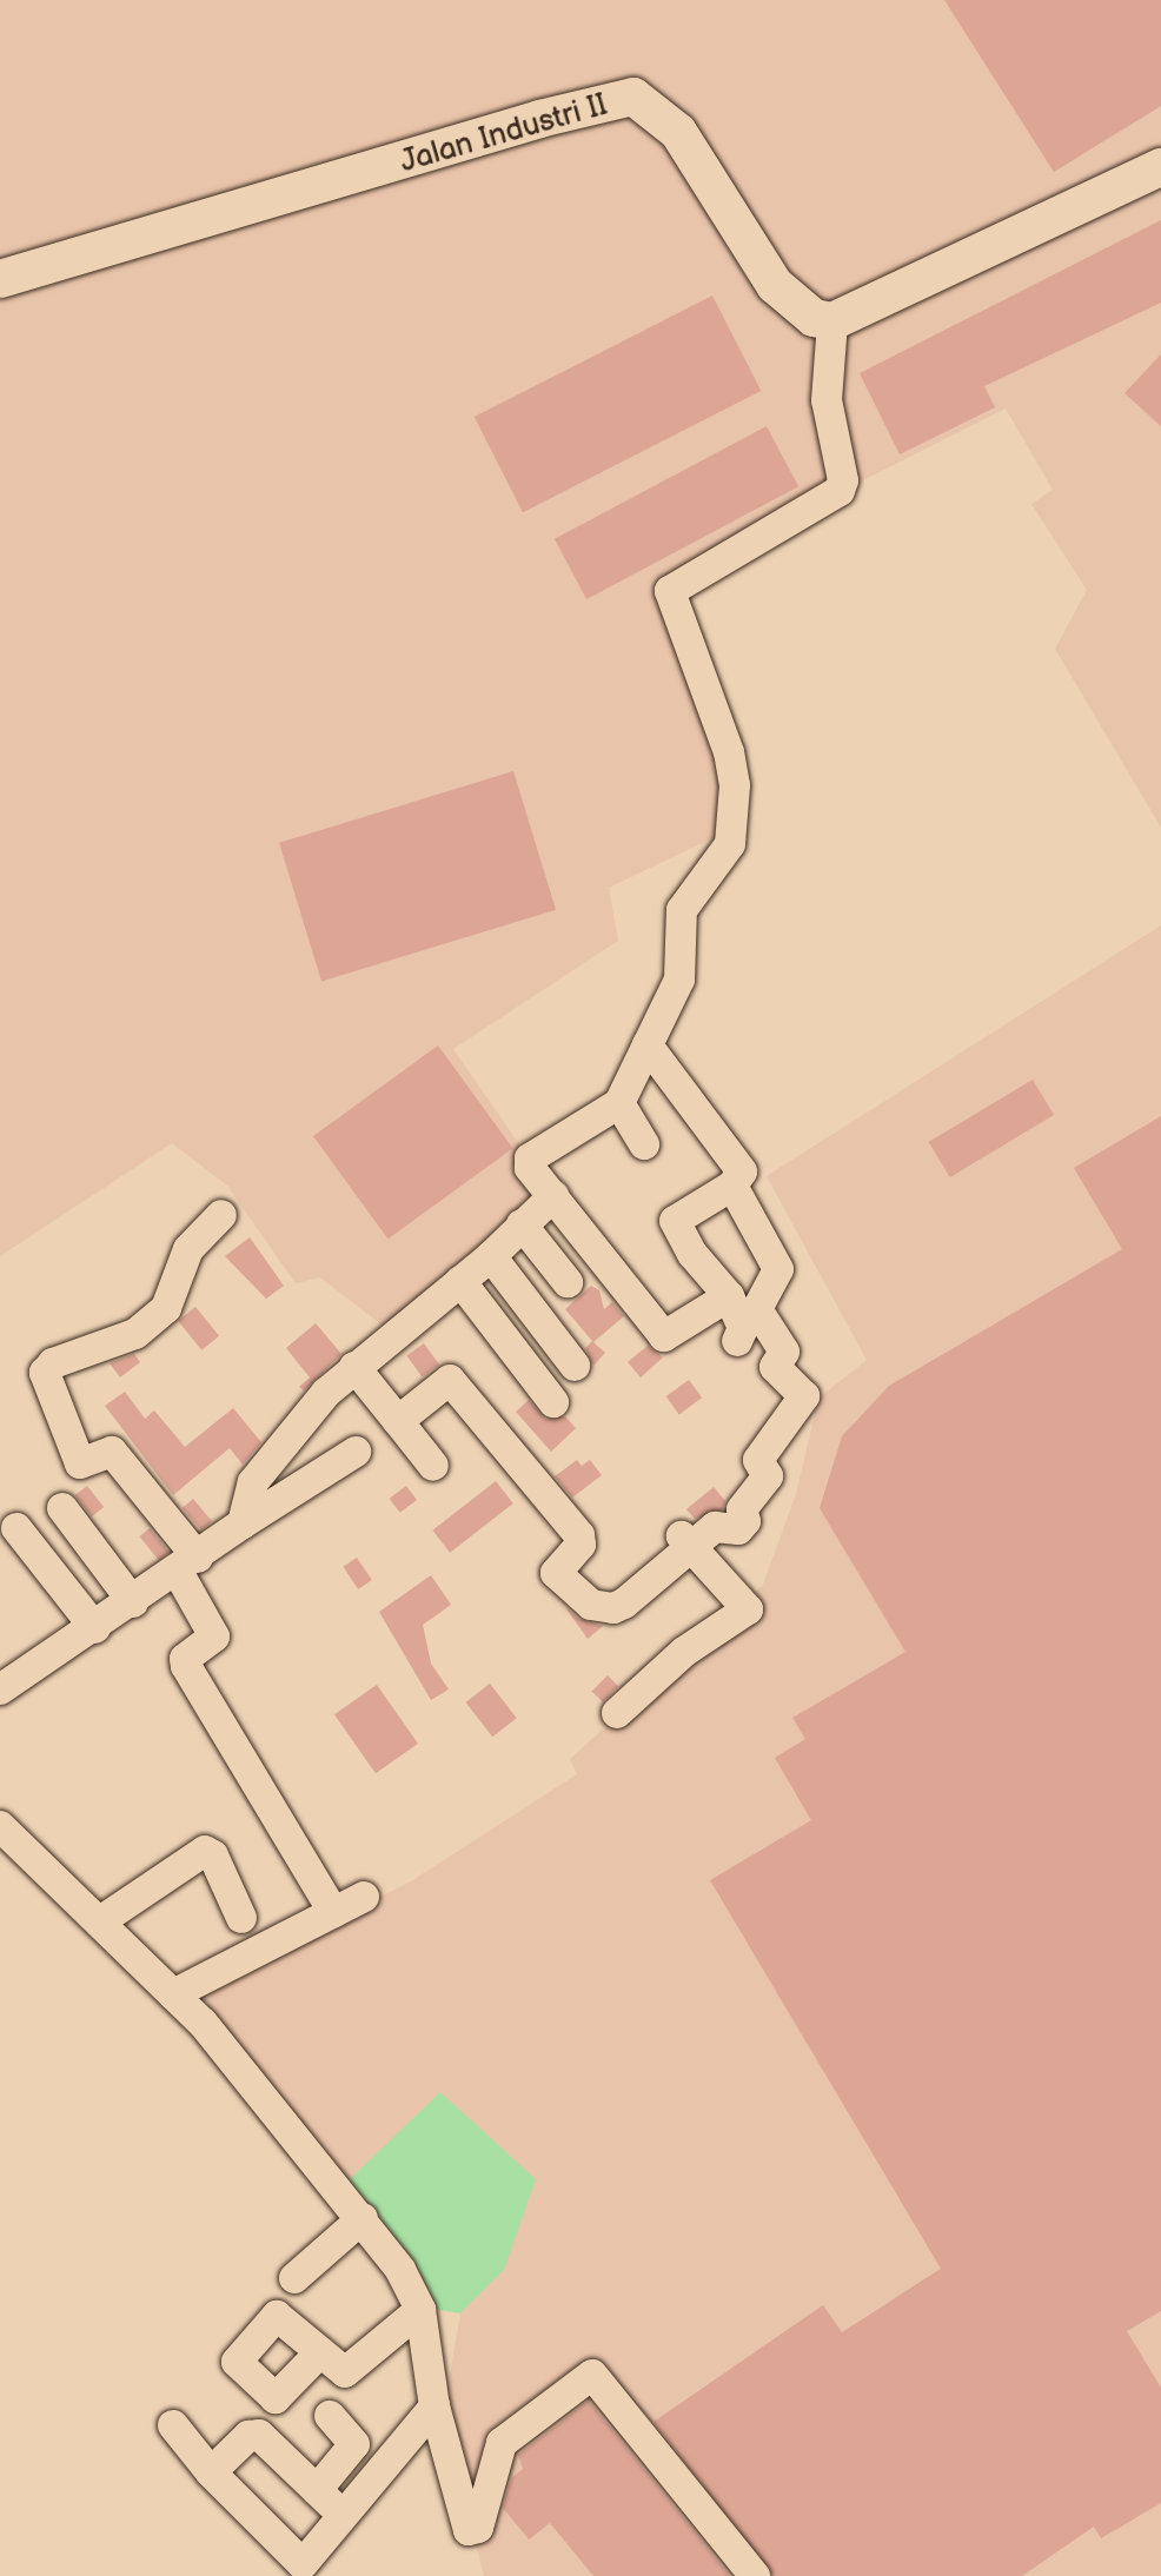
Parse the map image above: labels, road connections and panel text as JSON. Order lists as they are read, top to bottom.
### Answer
{
  "streets": {
    "main road": ["Jalan Industri II"]
  }
}
